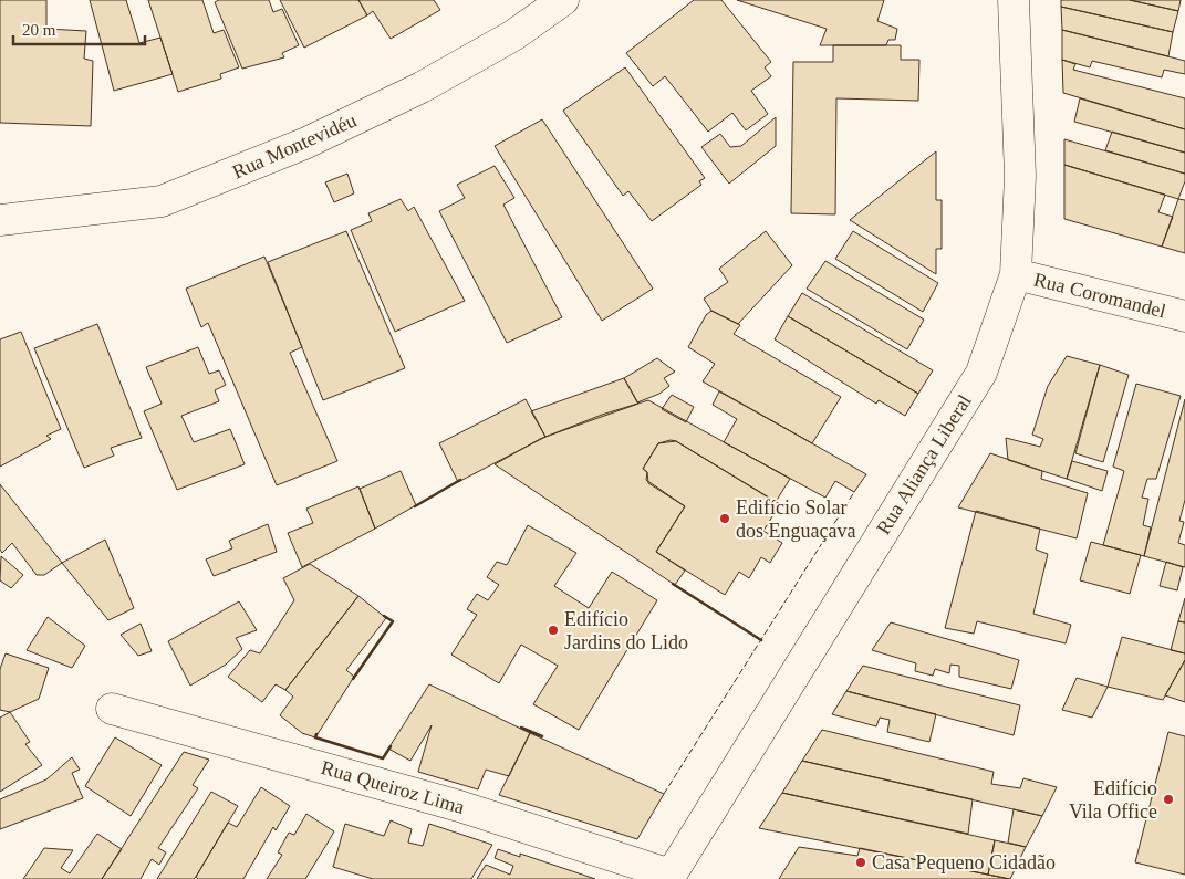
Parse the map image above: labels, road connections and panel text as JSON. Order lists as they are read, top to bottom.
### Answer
{
  "streets": {
    "street": [
      "Rua Montevidéu",
      "Rua Coromandel",
      "Rua Aliança Liberal",
      "Rua Queiroz Lima"
    ]
  },
  "crossings": [
    ["Rua Coromandel", "Rua Aliança Liberal"],
    ["Rua Aliança Liberal", "Rua Queiroz Lima"]
  ],
  "places": [
    "Edifício Solar dos Enguaçava",
    "Edifício Jardins do Lido",
    "Edifício Vila Office",
    "Casa Pequeno Cidadão"
  ],
  "scale_bar": "20 m"
}
